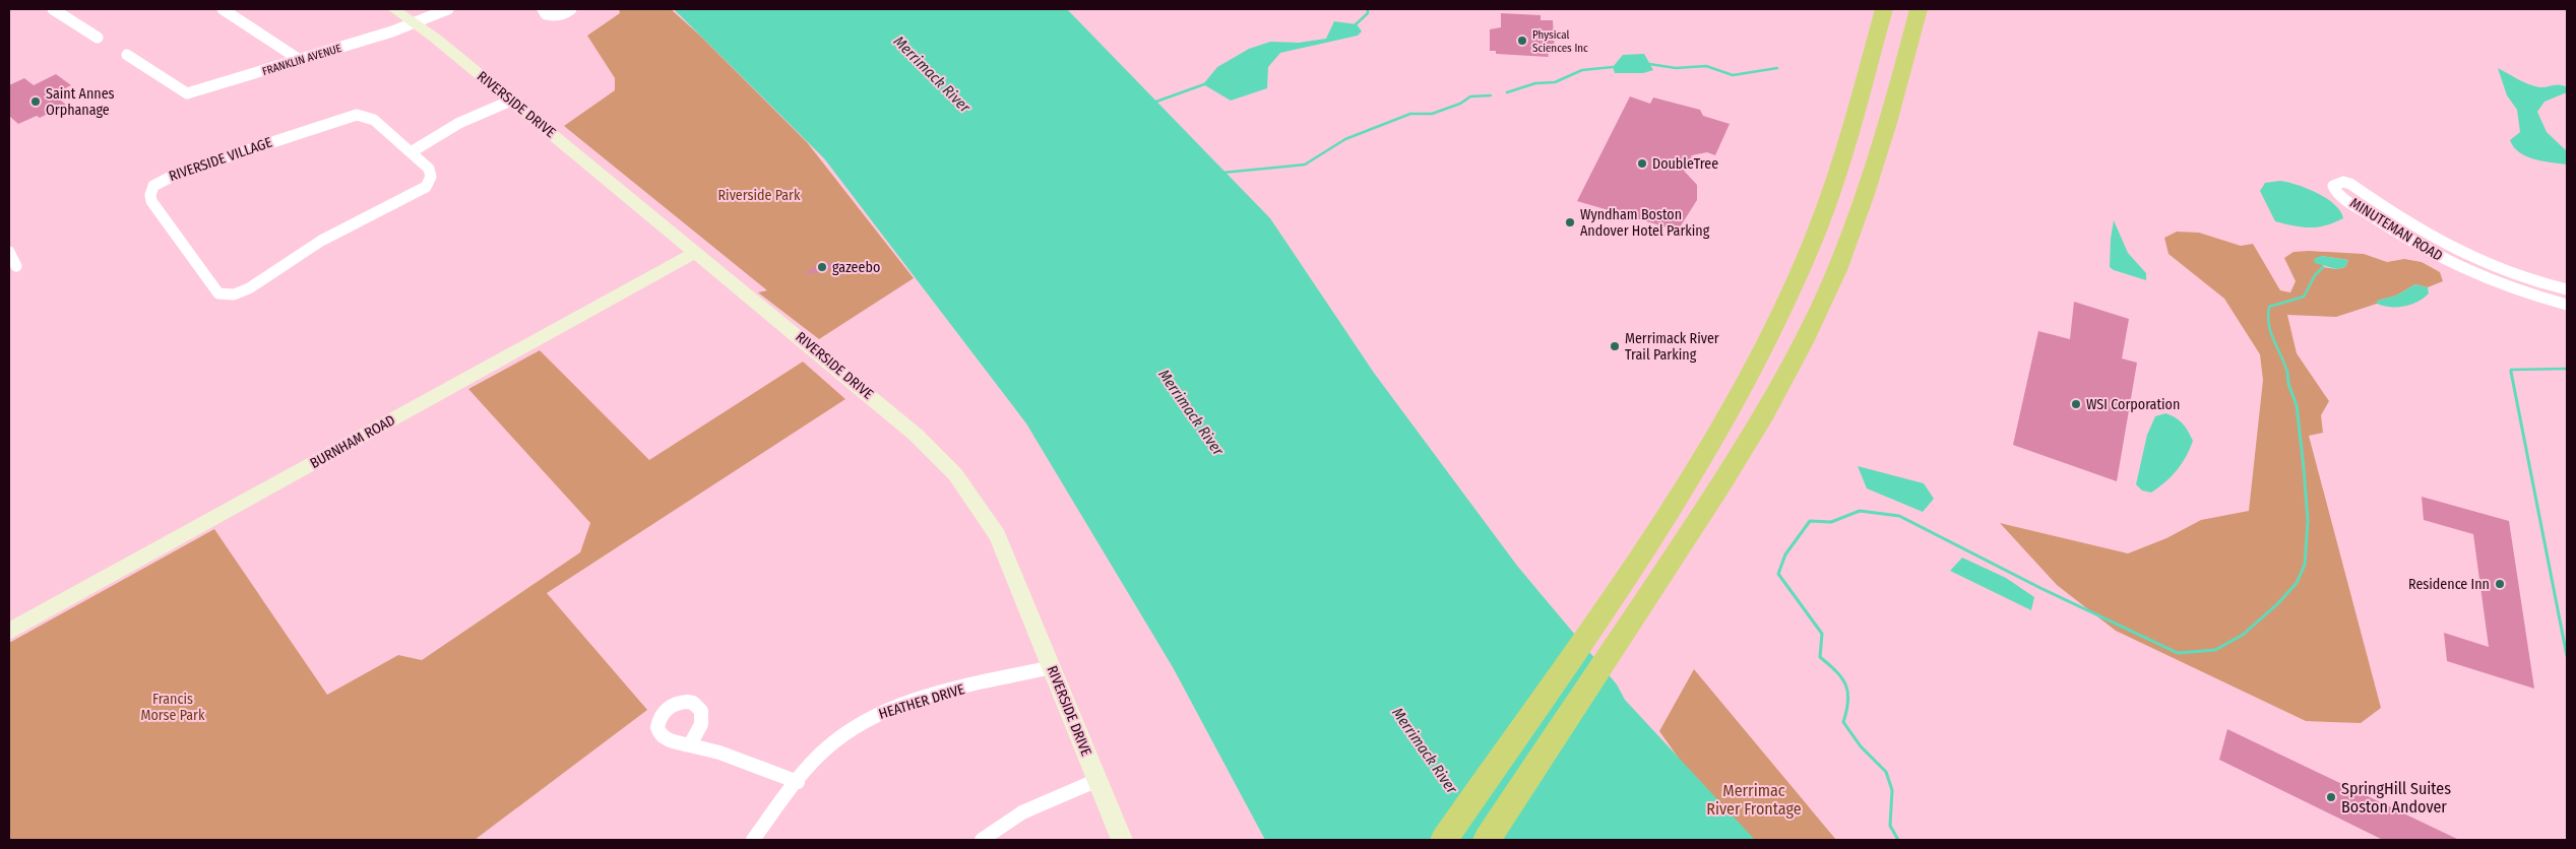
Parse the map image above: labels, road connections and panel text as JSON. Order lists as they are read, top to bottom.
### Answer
{
  "streets": {
    "main road": ["RIVERSIDE DRIVE", "BURNHAM ROAD"],
    "street": [
      "FRANKLIN AVENUE",
      "RIVERSIDE VILLAGE",
      "MINUTEMAN ROAD",
      "HEATHER DRIVE"
    ]
  },
  "crossings": [
    ["FRANKLIN AVENUE", "RIVERSIDE DRIVE"],
    ["RIVERSIDE DRIVE", "BURNHAM ROAD"],
    ["RIVERSIDE DRIVE", "HEATHER DRIVE"]
  ],
  "water": ["Merrimack River"],
  "parks": ["Riverside Park", "Francis Morse Park", "Merrimac River Frontage"],
  "places": [
    "Physical Sciences Inc",
    "Saint Annes Orphanage",
    "DoubleTree",
    "Wyndham Boston Andover Hotel Parking",
    "gazeebo",
    "Merrimack River Trail Parking",
    "WSI Corporation",
    "Residence Inn",
    "SpringHill Suites Boston Andover"
  ]
}
